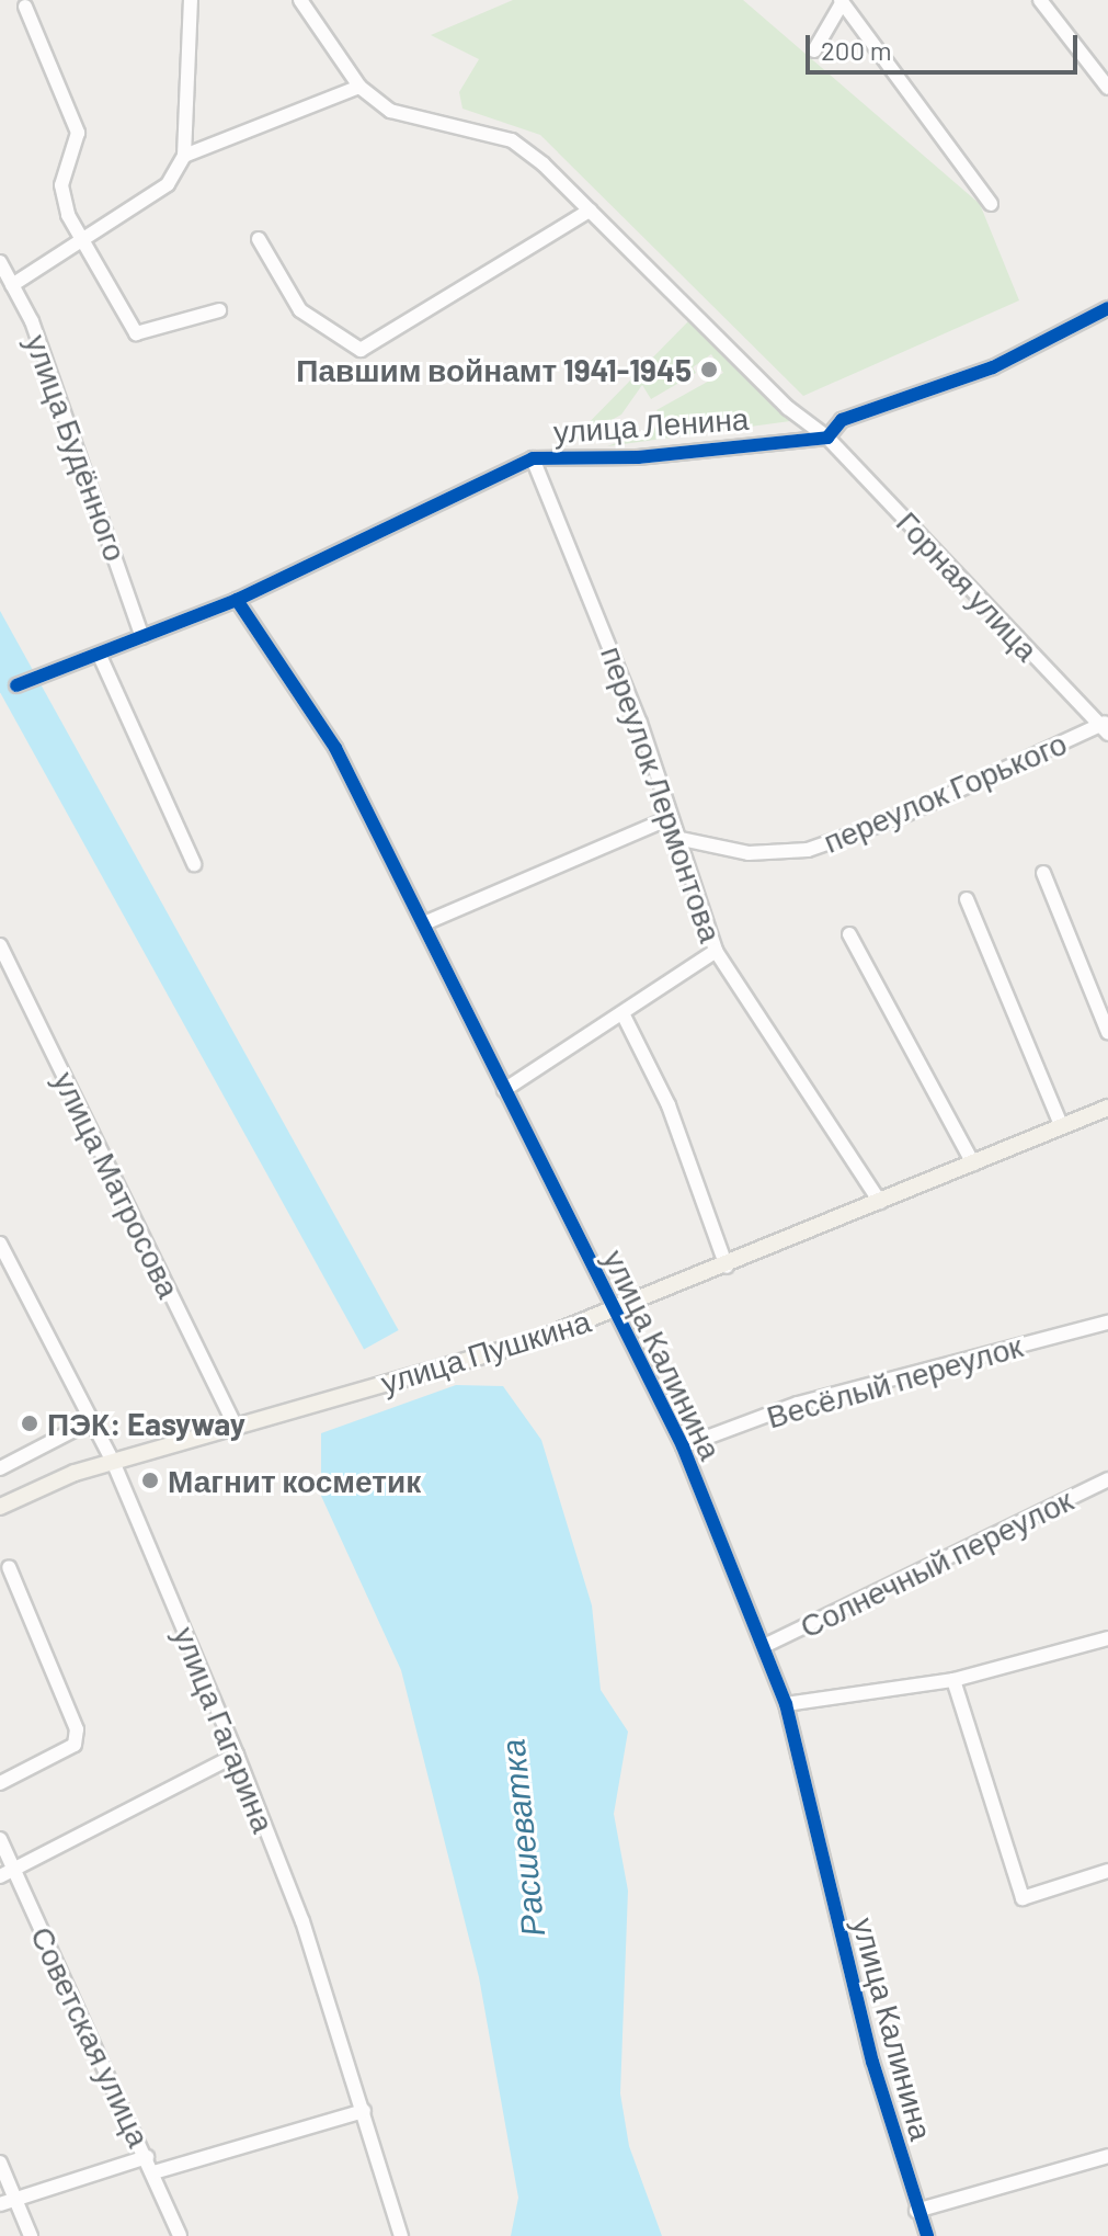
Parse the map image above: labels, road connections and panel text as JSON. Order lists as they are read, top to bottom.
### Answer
{
  "streets": {
    "main road": ["улица Пушкина"],
    "street": [
      "улица Ленина",
      "улица Будённого",
      "Горная улица",
      "переулок Горького",
      "переулок Лермонтова",
      "улица Матросова",
      "улица Калинина",
      "Весёлый переулок",
      "Солнечный переулок",
      "улица Гагарина",
      "Советская улица"
    ]
  },
  "crossings": [
    ["улица Ленина", "улица Будённого"],
    ["улица Ленина", "Горная улица"],
    ["улица Ленина", "переулок Лермонтова"],
    ["улица Ленина", "улица Калинина"],
    ["Горная улица", "переулок Горького"],
    ["переулок Горького", "переулок Лермонтова"],
    ["переулок Лермонтова", "улица Пушкина"],
    ["улица Матросова", "улица Пушкина"],
    ["улица Пушкина", "улица Калинина"],
    ["улица Пушкина", "улица Гагарина"],
    ["улица Калинина", "Весёлый переулок"],
    ["улица Калинина", "Солнечный переулок"]
  ],
  "water": ["Расшеватка"],
  "places": ["Павшим войнамт 1941-1945", "ПЭК: Easyway", "Магнит косметик"],
  "scale_bar": "200 m"
}
